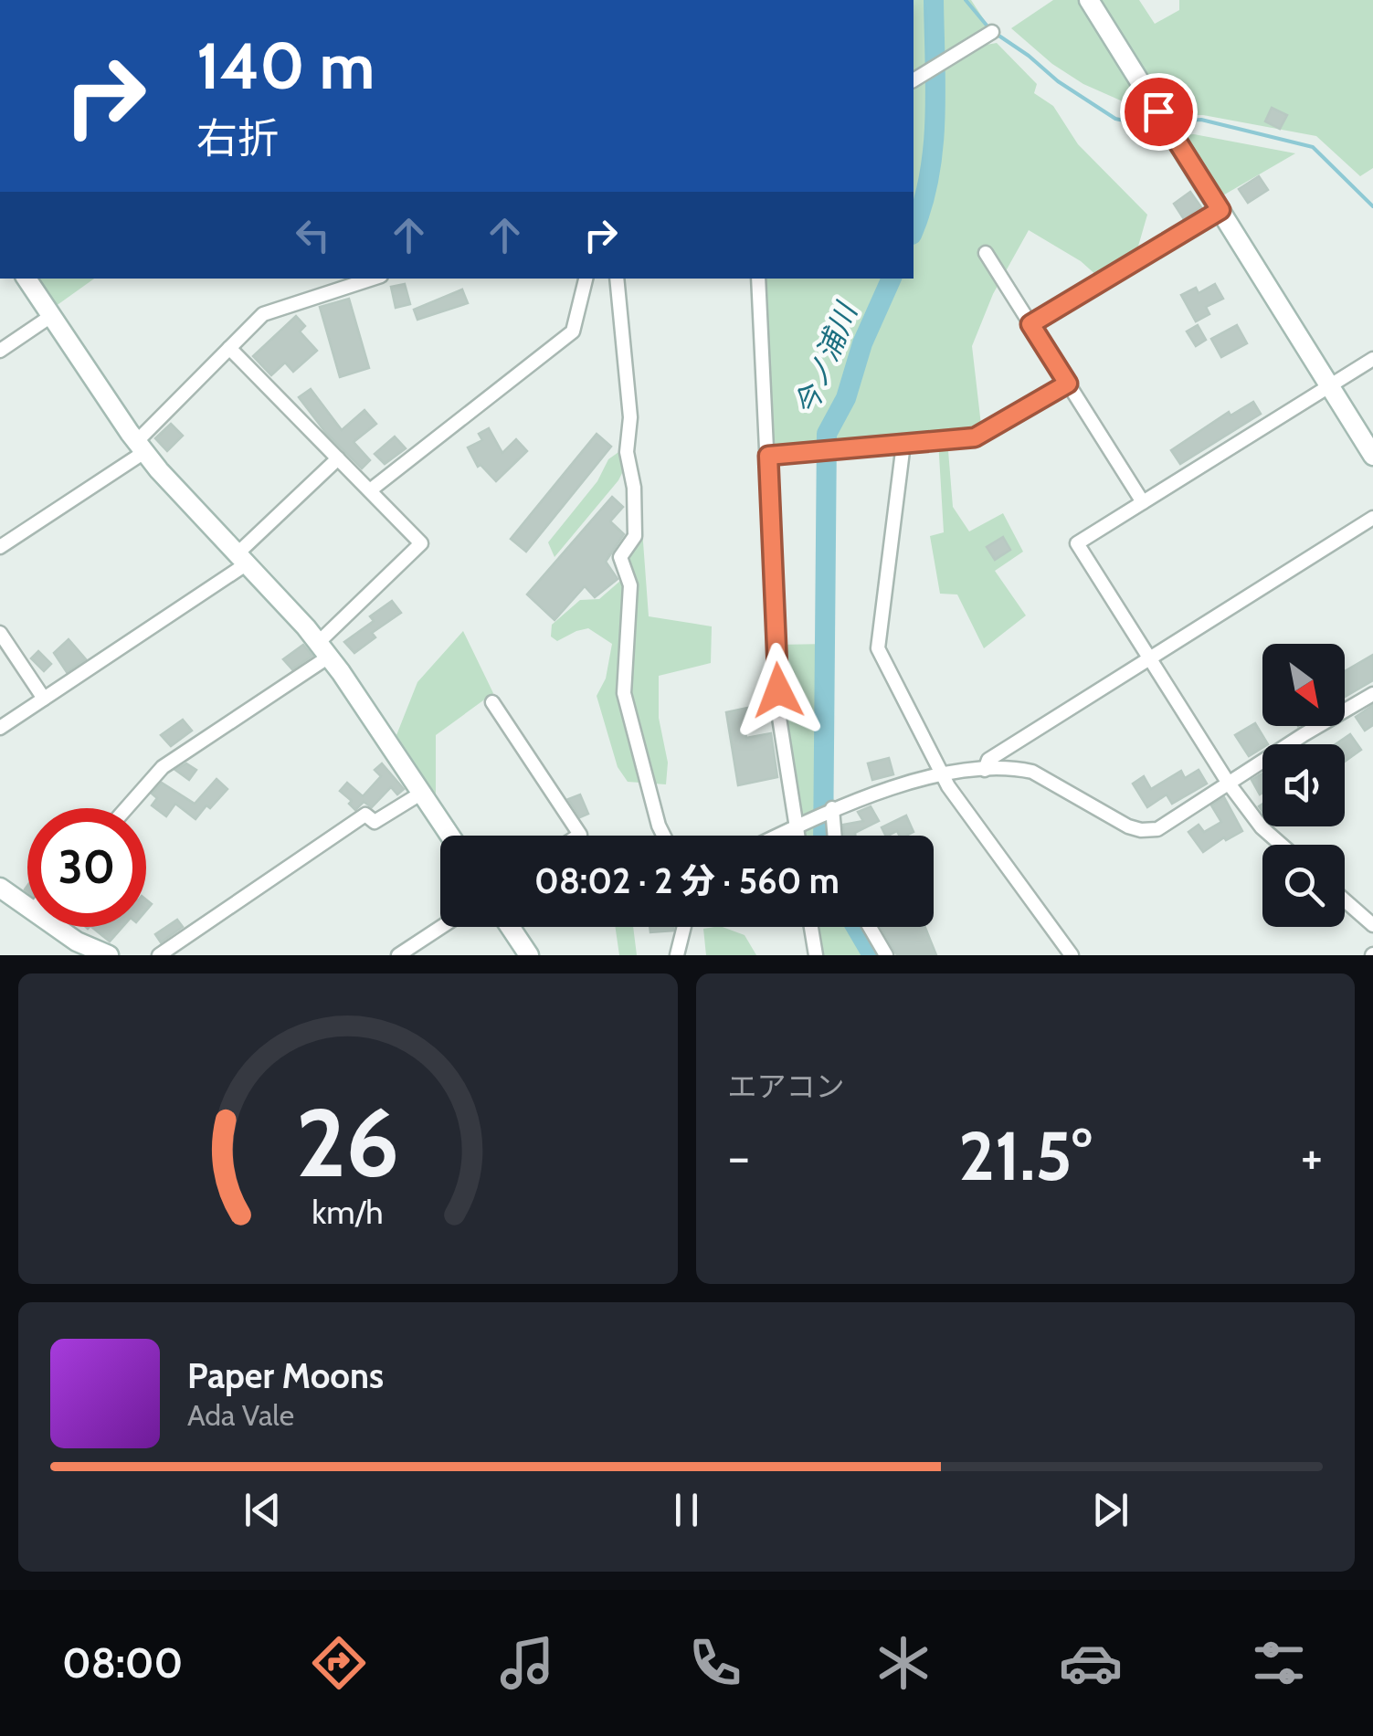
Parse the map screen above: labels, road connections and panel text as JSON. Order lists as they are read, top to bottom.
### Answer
{
  "water": ["今ノ浦川"],
  "north": "bottom right",
  "page": {
    "turn": ["140 m", "右折"],
    "limit": "30",
    "trip": "08:02 · 2 分 · 560 m",
    "tile": "エアコン",
    "heat": ["−", "21.5°", "+"],
    "song": ["Paper Moons", "Ada Vale"],
    "tabs": "08:00",
    "gauge": ["26", "km/h"]
  }
}
